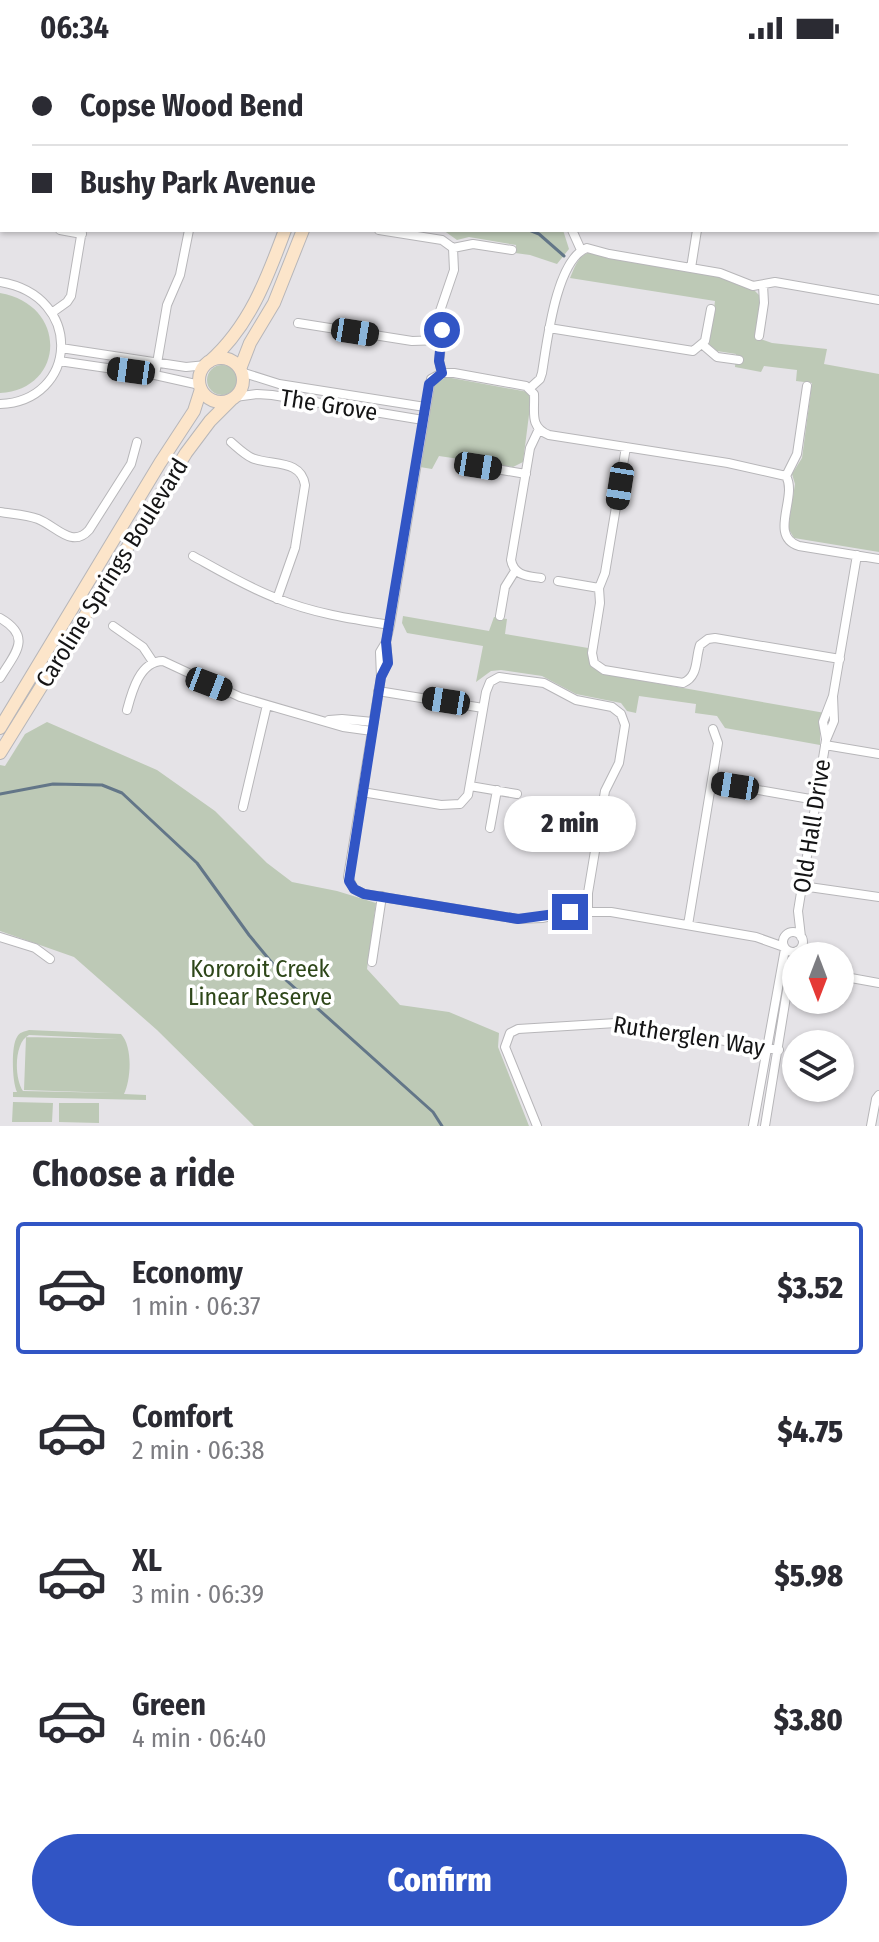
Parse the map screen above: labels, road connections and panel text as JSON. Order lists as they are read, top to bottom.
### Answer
{
  "streets": {
    "main road": ["Caroline Springs Boulevard"],
    "street": ["The Grove", "Old Hall Drive", "Rutherglen Way"]
  },
  "crossings": [
    ["The Grove", "Caroline Springs Boulevard"]
  ],
  "parks": ["Kororoit Creek Linear Reserve"],
  "north": "bottom",
  "page": {
    "status": "06:34",
    "banner": ["Copse Wood Bend", "Bushy Park Avenue"],
    "bubble": "2 min",
    "heading": "Choose a ride",
    "list": [
      {
        "name": "Economy",
        "note": "1 min · 06:37",
        "value": "$3.52"
      },
      {
        "name": "Comfort",
        "note": "2 min · 06:38",
        "value": "$4.75"
      },
      {
        "name": "XL",
        "note": "3 min · 06:39",
        "value": "$5.98"
      },
      {
        "name": "Green",
        "note": "4 min · 06:40",
        "value": "$3.80"
      }
    ],
    "buttons": "Confirm"
  }
}
